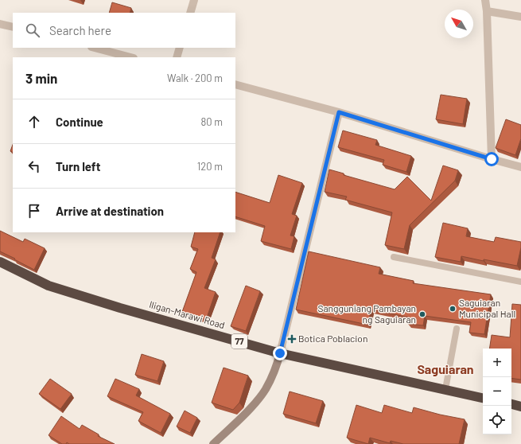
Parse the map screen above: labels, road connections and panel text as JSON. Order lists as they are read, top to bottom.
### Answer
{
  "streets": {
    "highway": ["Iligan-Marawi Road", "77"]
  },
  "districts": ["Saguiaran"],
  "places": {
    "other": ["Saguiaran Municipal Hall", "Sangguniang Pambayan ng Saguiaran"],
    "health": ["Botica Poblacion"]
  },
  "north": "top left",
  "page": {
    "search": "Search here",
    "heading": ["3 min", "Walk · 200 m"],
    "list": [
      ["Continue", "80 m"],
      ["Turn left", "120 m"],
      "Arrive at destination"
    ],
    "map_buttons": ["+", "−"]
  }
}
